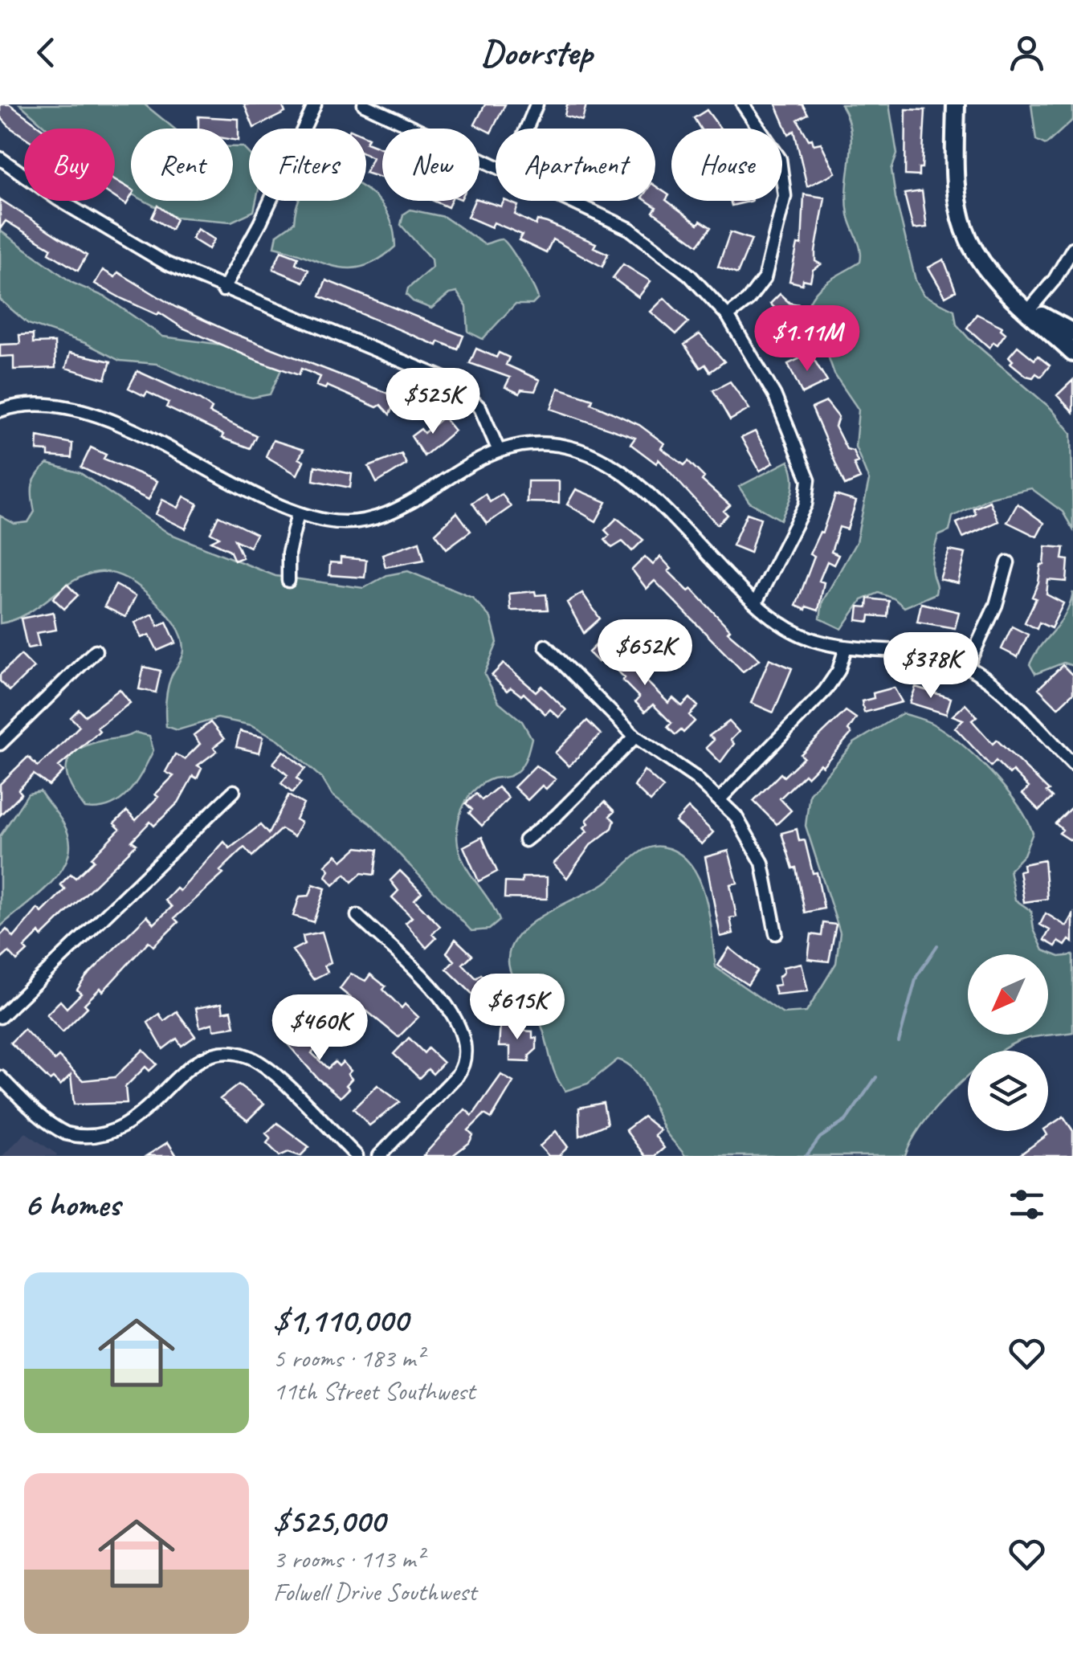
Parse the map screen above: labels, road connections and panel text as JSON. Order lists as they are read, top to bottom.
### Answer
{
  "north": "bottom left",
  "page": {
    "header": "Doorstep",
    "chip": [
      "Buy",
      "Rent",
      "Filters",
      "New",
      "Apartment",
      "House"
    ],
    "price": [
      "$1.11M",
      "$525K",
      "$652K",
      "$378K",
      "$615K",
      "$460K"
    ],
    "heading": "6 homes",
    "list": [
      {
        "name": "$1,110,000",
        "note": "5 rooms · 183 m² · 11th Street Southwest"
      },
      {
        "name": "$525,000",
        "note": "3 rooms · 113 m² · Folwell Drive Southwest"
      }
    ]
  }
}
